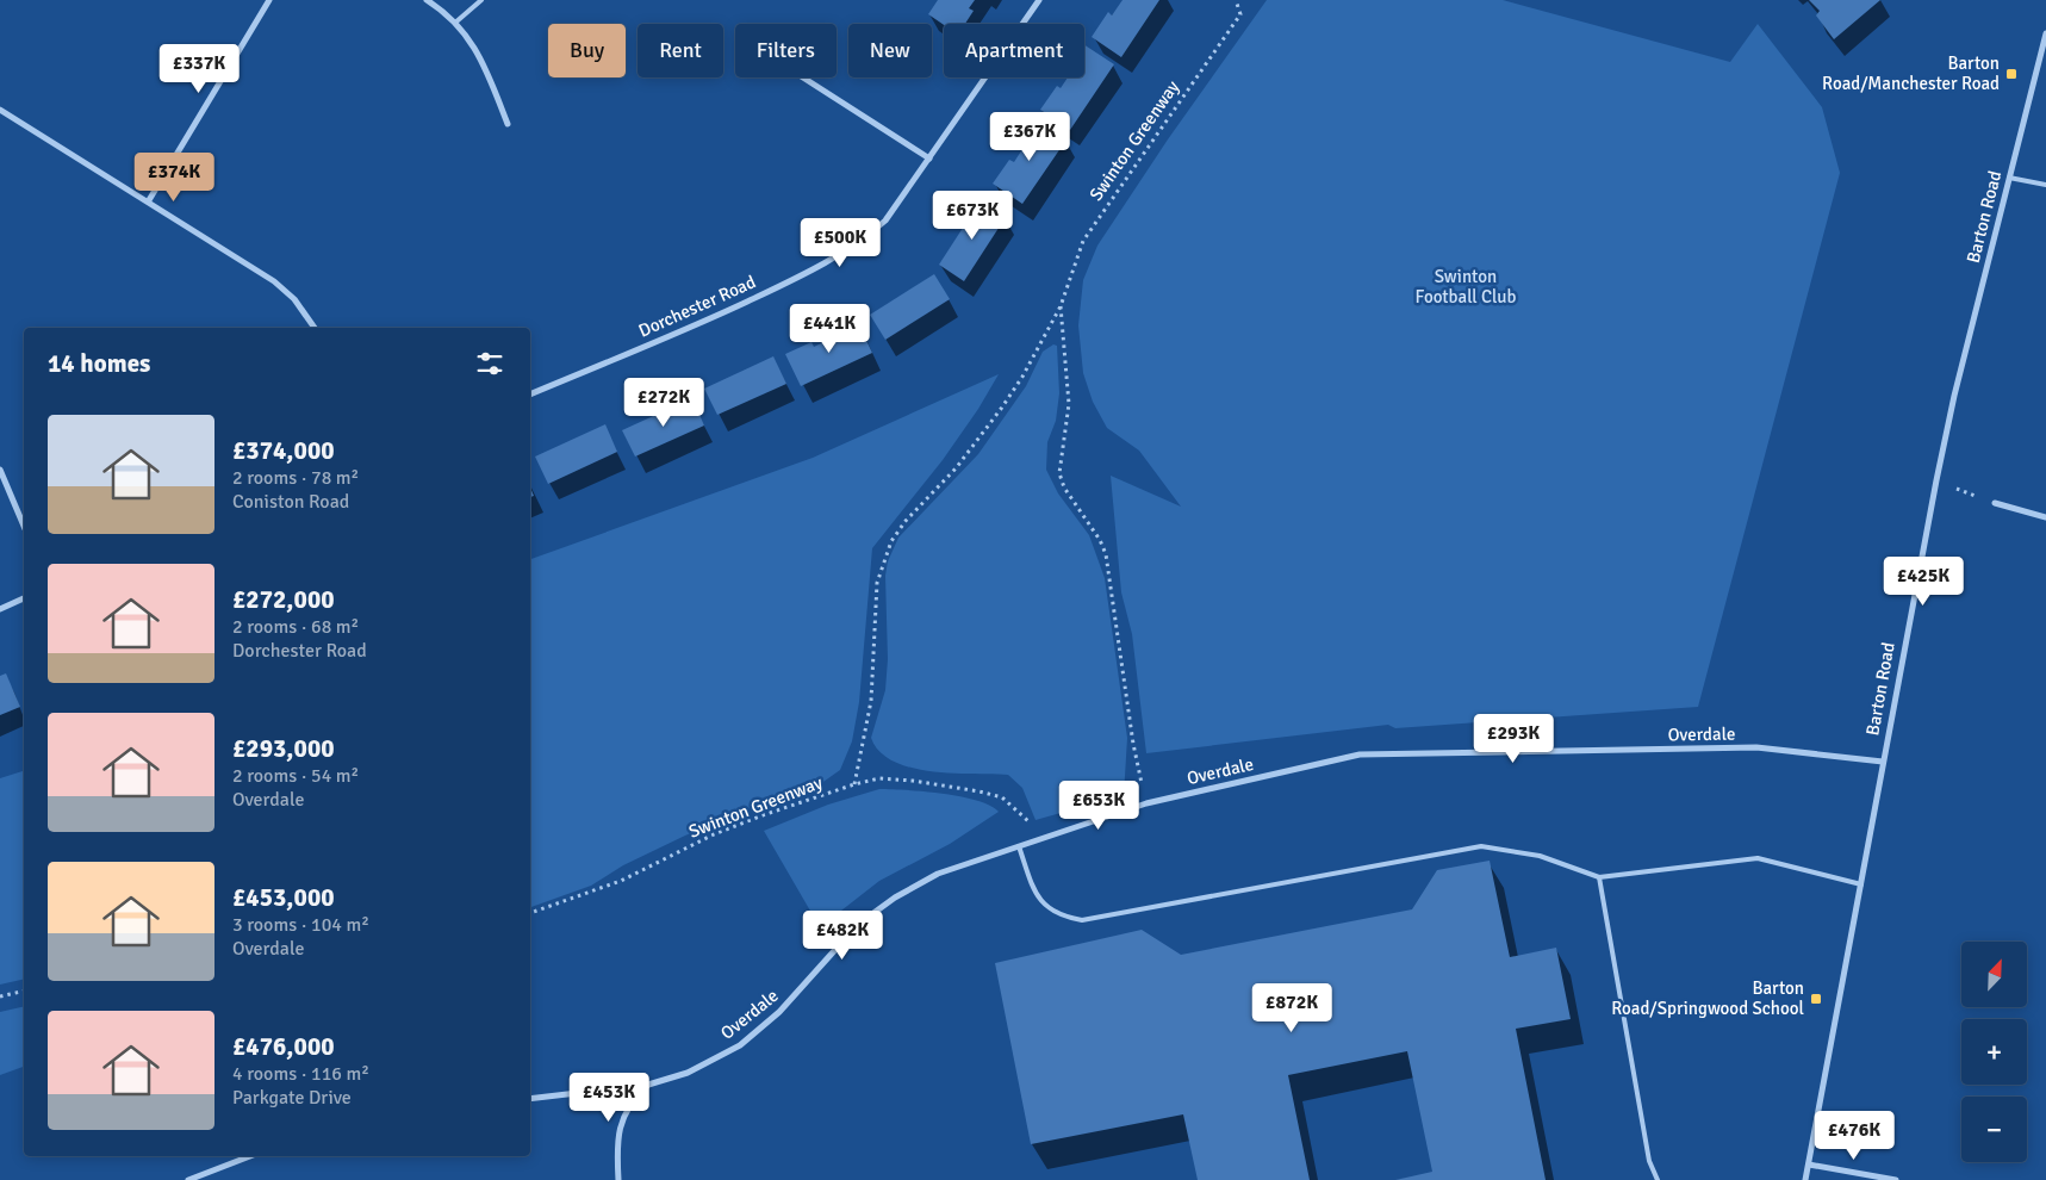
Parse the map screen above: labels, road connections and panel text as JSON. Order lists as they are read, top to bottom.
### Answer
{
  "streets": {
    "street": ["Barton Road", "Dorchester Road", "Overdale"],
    "path": ["Swinton Greenway"]
  },
  "crossings": [
    ["Swinton Greenway", "Overdale"],
    ["Barton Road", "Overdale"]
  ],
  "parks": ["Swinton Football Club"],
  "places": {
    "transit": ["Barton Road/Manchester Road", "Barton Road/Springwood School"]
  },
  "north": "top right",
  "page": {
    "chip": [
      "Buy",
      "Rent",
      "Filters",
      "New",
      "Apartment"
    ],
    "price": [
      "£337K",
      "£367K",
      "£374K",
      "£673K",
      "£500K",
      "£441K",
      "£272K",
      "£425K",
      "£293K",
      "£653K",
      "£482K",
      "£872K",
      "£453K",
      "£476K"
    ],
    "heading": "14 homes",
    "list": [
      {
        "name": "£374,000",
        "note": "2 rooms · 78 m² · Coniston Road"
      },
      {
        "name": "£272,000",
        "note": "2 rooms · 68 m² · Dorchester Road"
      },
      {
        "name": "£293,000",
        "note": "2 rooms · 54 m² · Overdale"
      },
      {
        "name": "£453,000",
        "note": "3 rooms · 104 m² · Overdale"
      },
      {
        "name": "£476,000",
        "note": "4 rooms · 116 m² · Parkgate Drive"
      }
    ],
    "map_buttons": ["+", "−"]
  }
}
